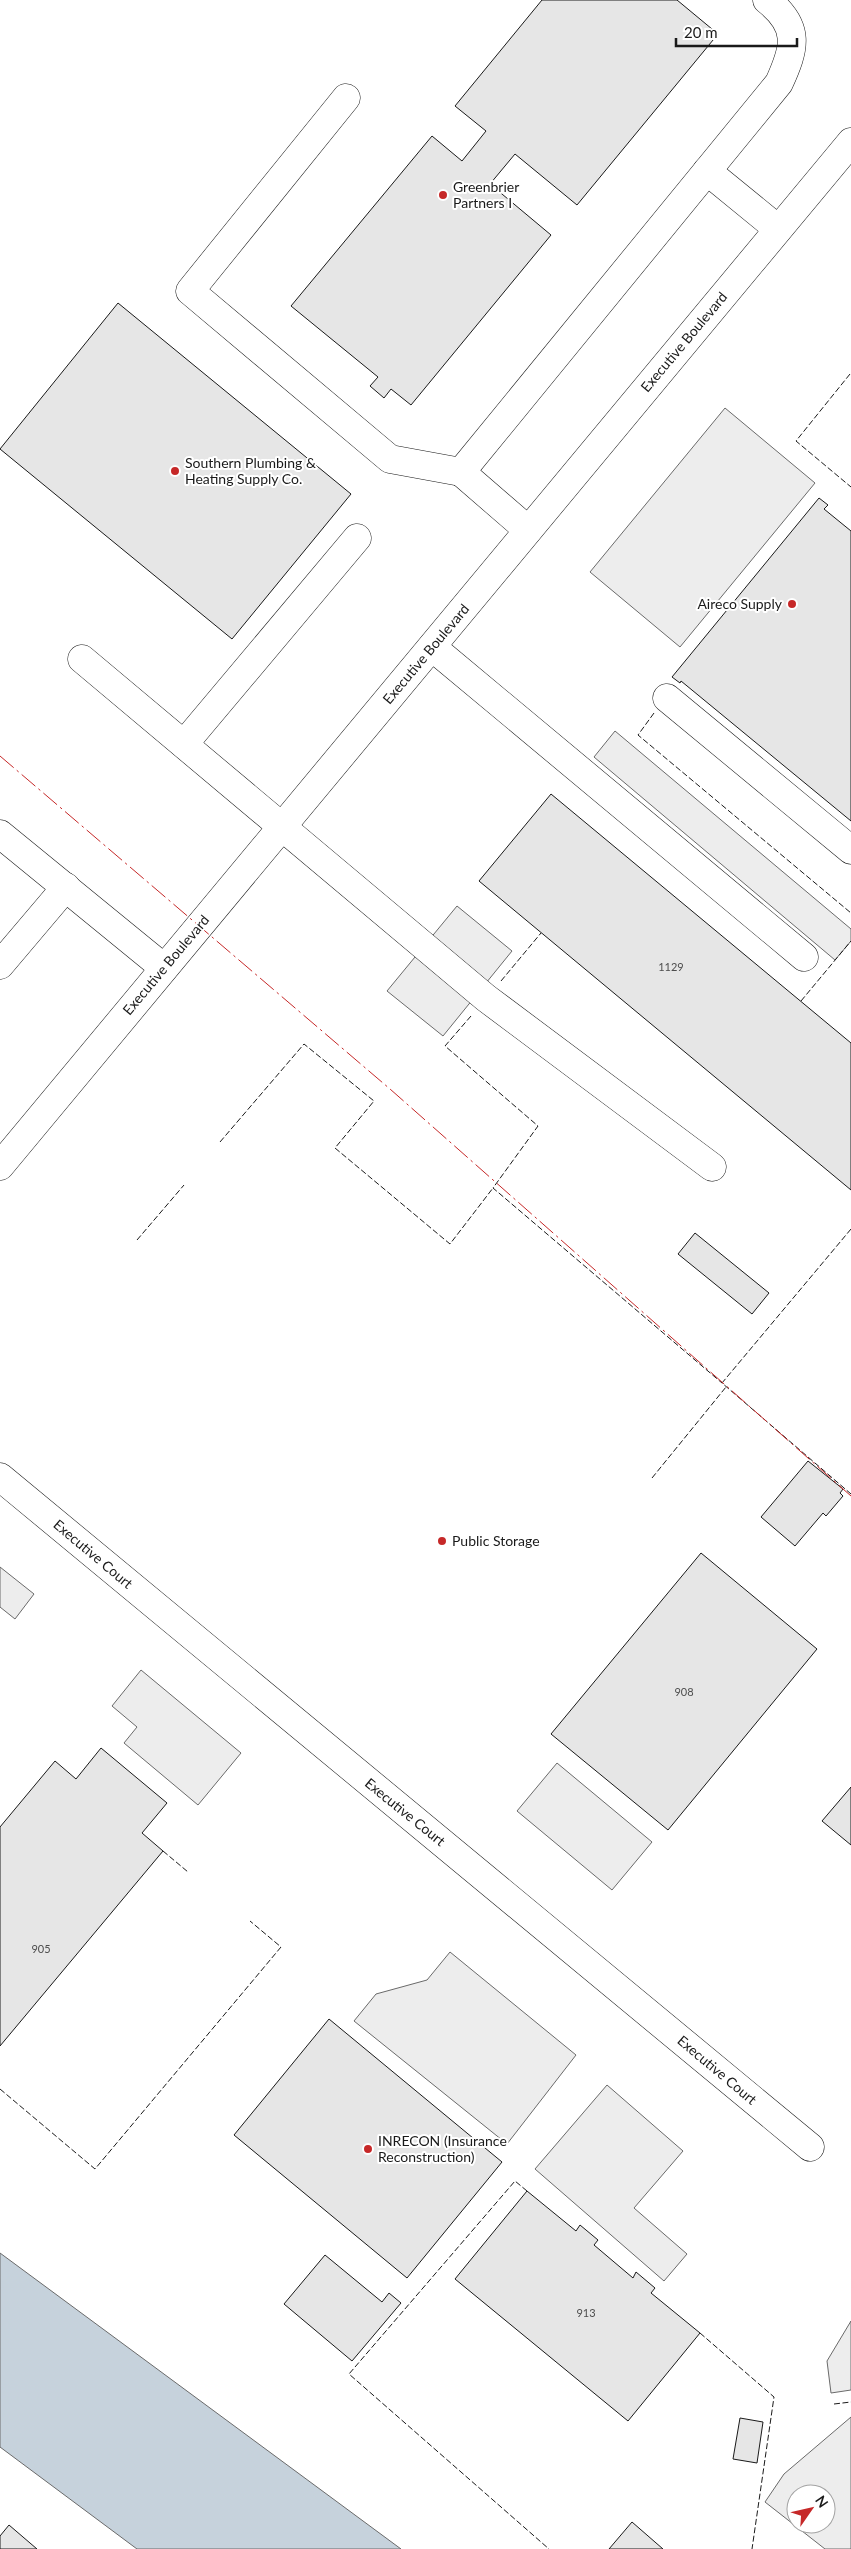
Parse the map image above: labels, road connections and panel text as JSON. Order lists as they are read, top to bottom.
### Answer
{
  "streets": {
    "street": ["Executive Boulevard", "Executive Court"]
  },
  "places": [
    "Greenbrier Partners I",
    "Southern Plumbing & Heating Supply Co.",
    "Aireco Supply",
    "Public Storage",
    "INRECON (Insurance Reconstruction)"
  ],
  "house_numbers": [
    "1129",
    "908",
    "905",
    "913"
  ],
  "scale_bar": "20 m",
  "north": "top right"
}
